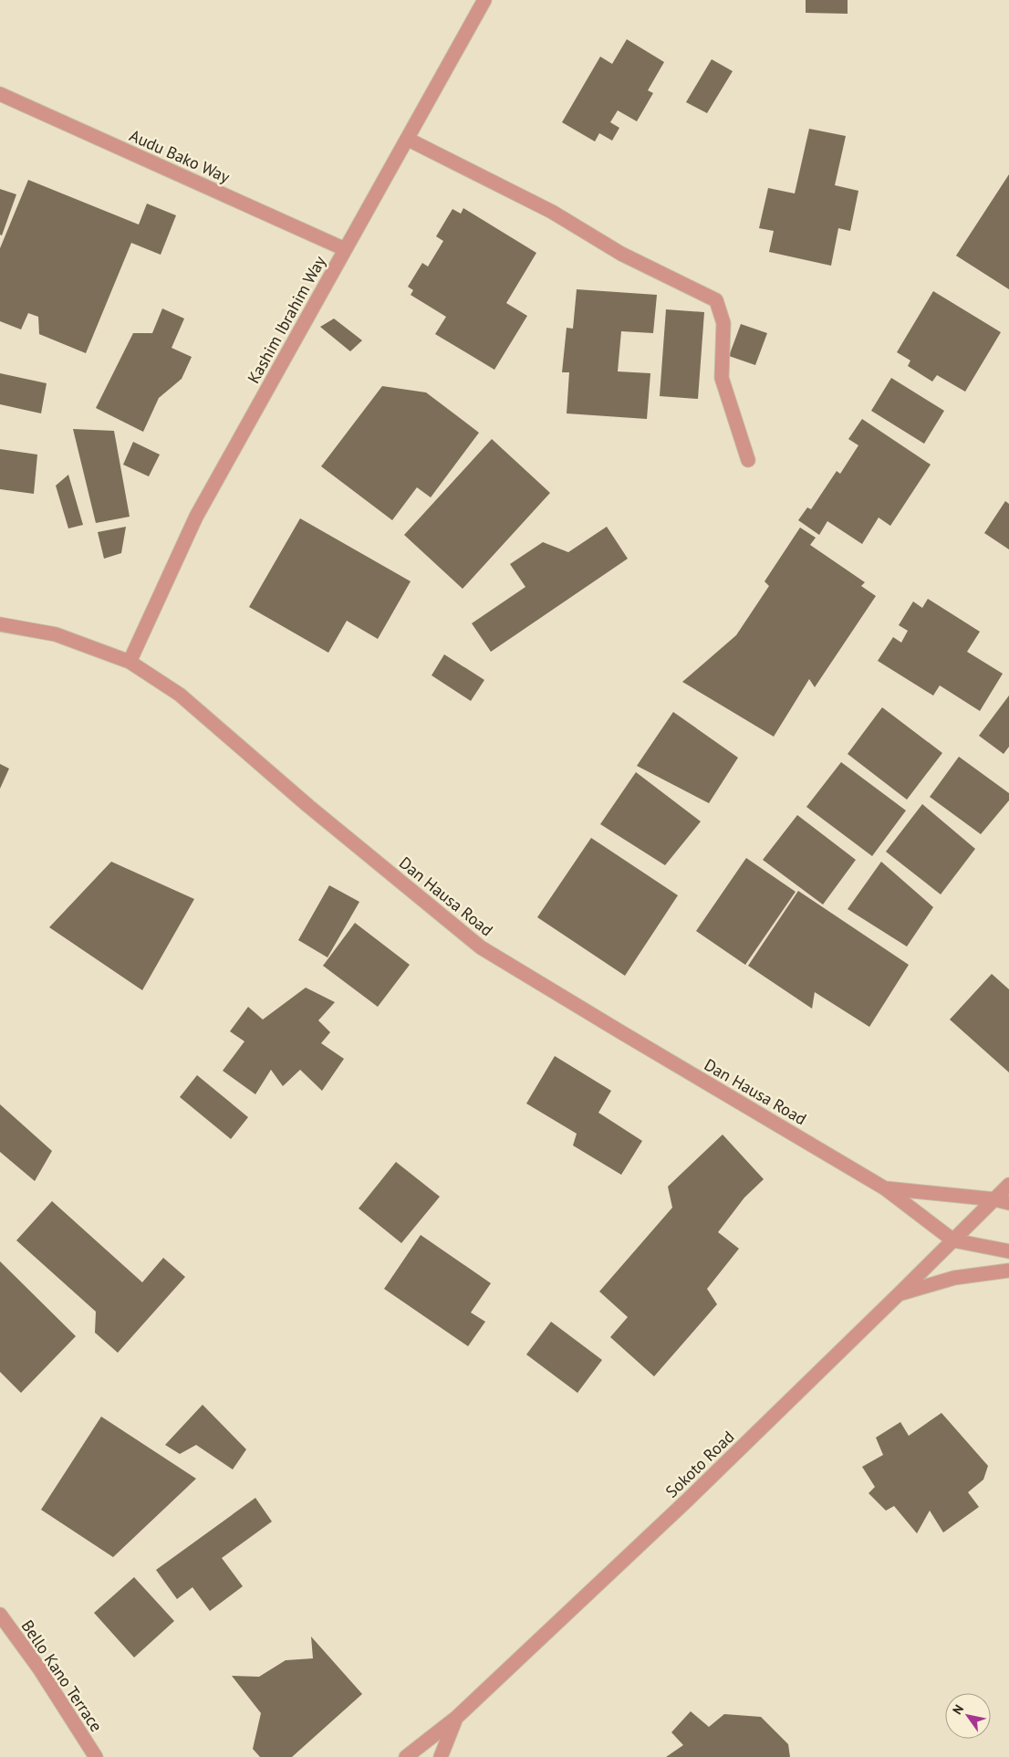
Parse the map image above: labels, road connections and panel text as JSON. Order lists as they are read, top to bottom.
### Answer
{
  "streets": {
    "street": [
      "Audu Bako Way",
      "Kashim Ibrahim Way",
      "Dan Hausa Road",
      "Sokoto Road",
      "Bello Kano Terrace"
    ]
  },
  "crossings": [
    ["Audu Bako Way", "Kashim Ibrahim Way"],
    ["Kashim Ibrahim Way", "Dan Hausa Road"],
    ["Dan Hausa Road", "Sokoto Road"]
  ],
  "north": "top left"
}
